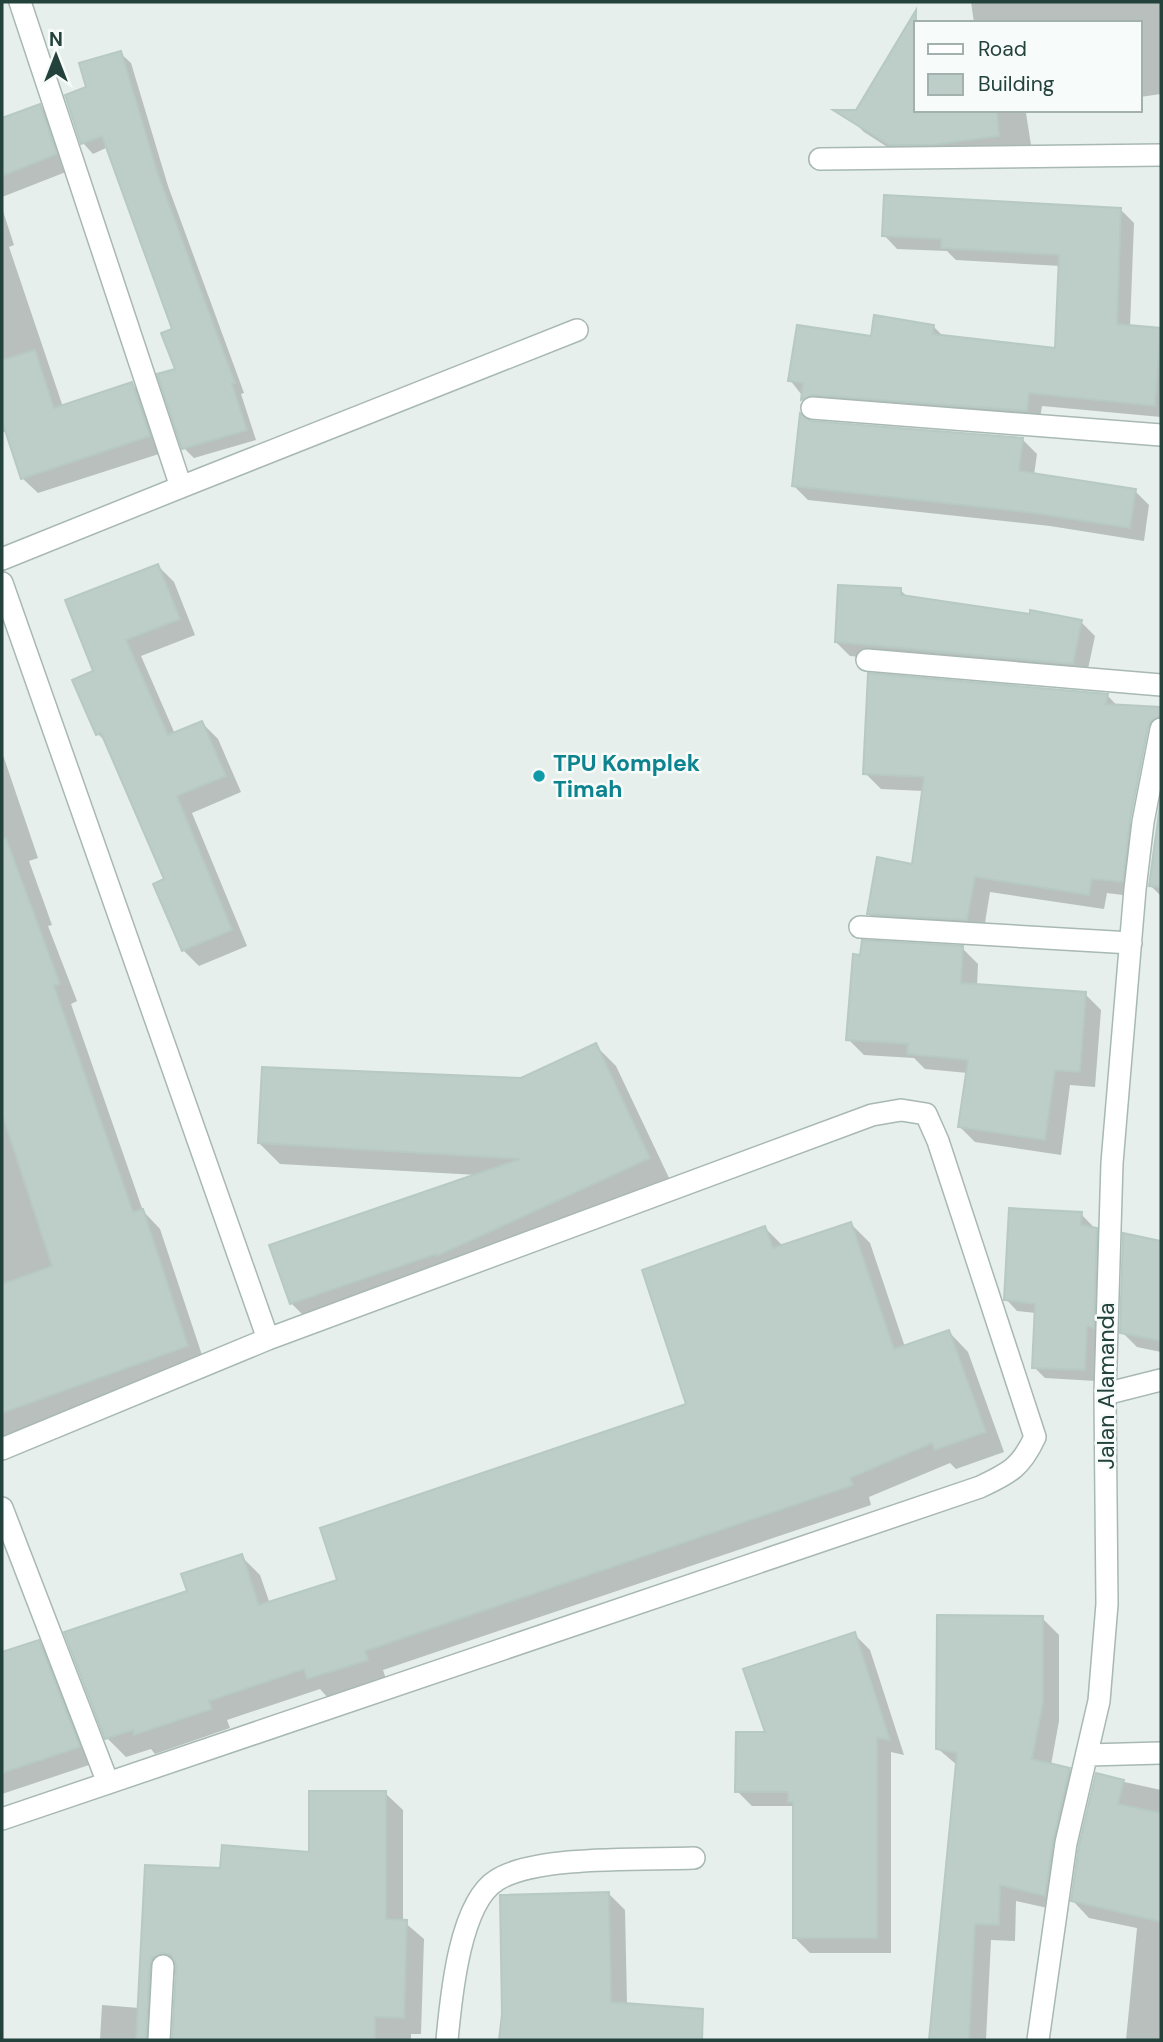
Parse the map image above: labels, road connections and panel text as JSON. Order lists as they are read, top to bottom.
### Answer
{
  "streets": {
    "street": ["Jalan Alamanda"]
  },
  "places": ["TPU Komplek Timah"],
  "legend": ["Road", "Building"],
  "north": "top"
}
